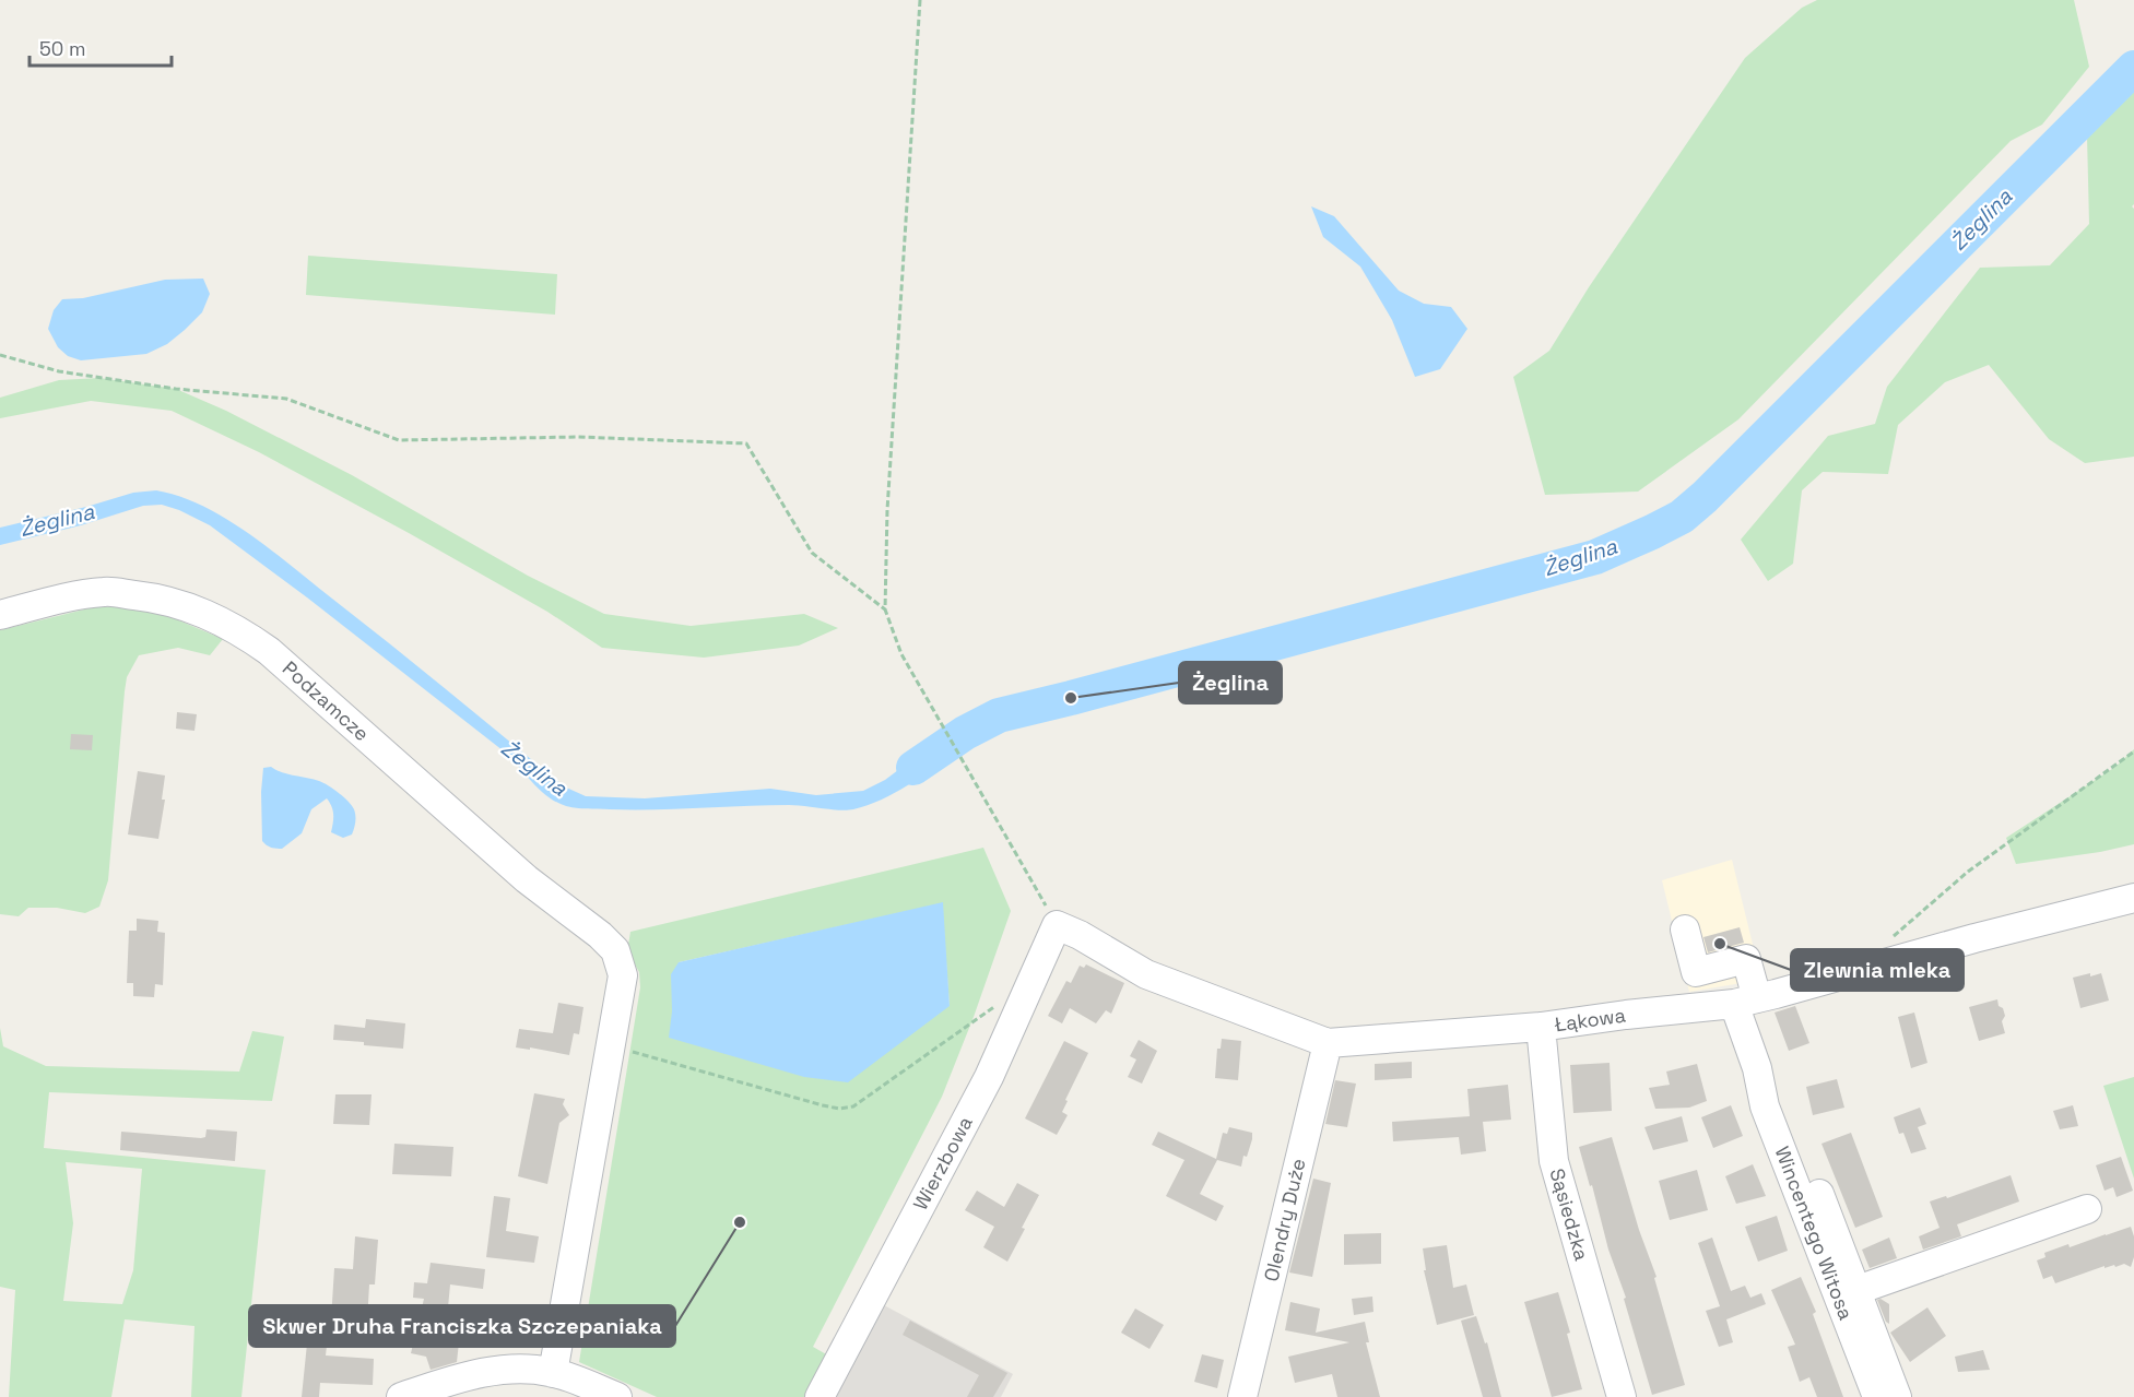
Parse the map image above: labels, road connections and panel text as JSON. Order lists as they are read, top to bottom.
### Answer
{
  "streets": {
    "street": [
      "Podzamcze",
      "Łąkowa",
      "Wierzbowa",
      "Sąsiedzka",
      "Olendry Duże",
      "Wincentego Witosa"
    ]
  },
  "crossings": [
    ["Łąkowa", "Wierzbowa"],
    ["Łąkowa", "Sąsiedzka"],
    ["Łąkowa", "Olendry Duże"],
    ["Łąkowa", "Wincentego Witosa"]
  ],
  "water": ["Żeglina"],
  "places": ["Żeglina", "Zlewnia mleka", "Skwer Druha Franciszka Szczepaniaka"],
  "scale_bar": "50 m"
}
